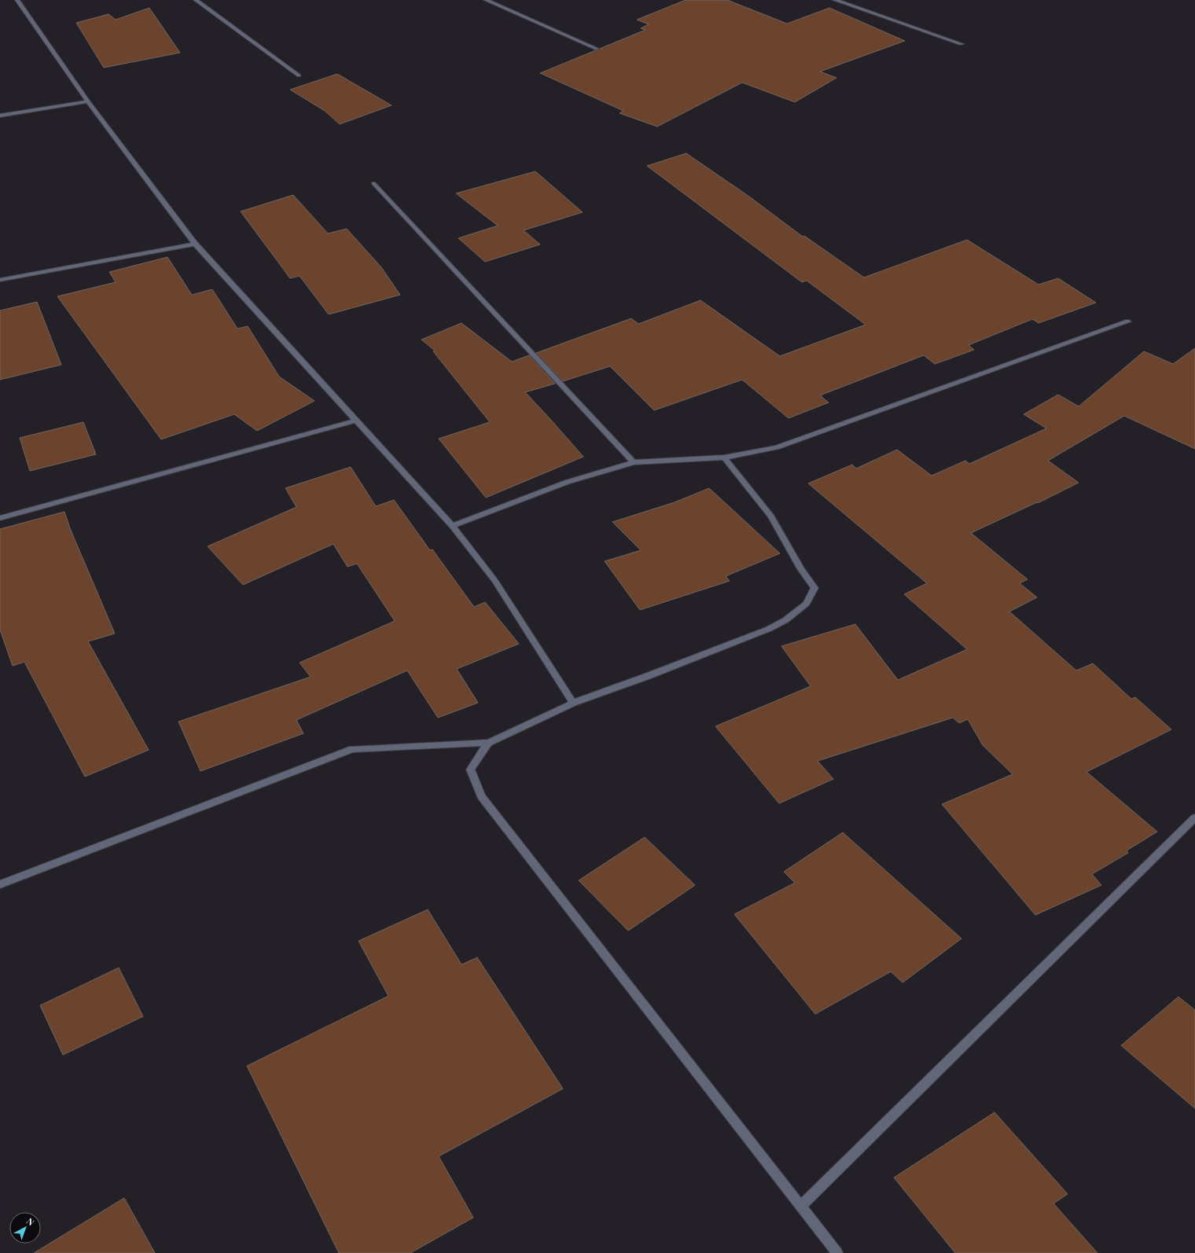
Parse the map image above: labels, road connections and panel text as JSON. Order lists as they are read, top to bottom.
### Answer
{
  "north": "top right"
}
